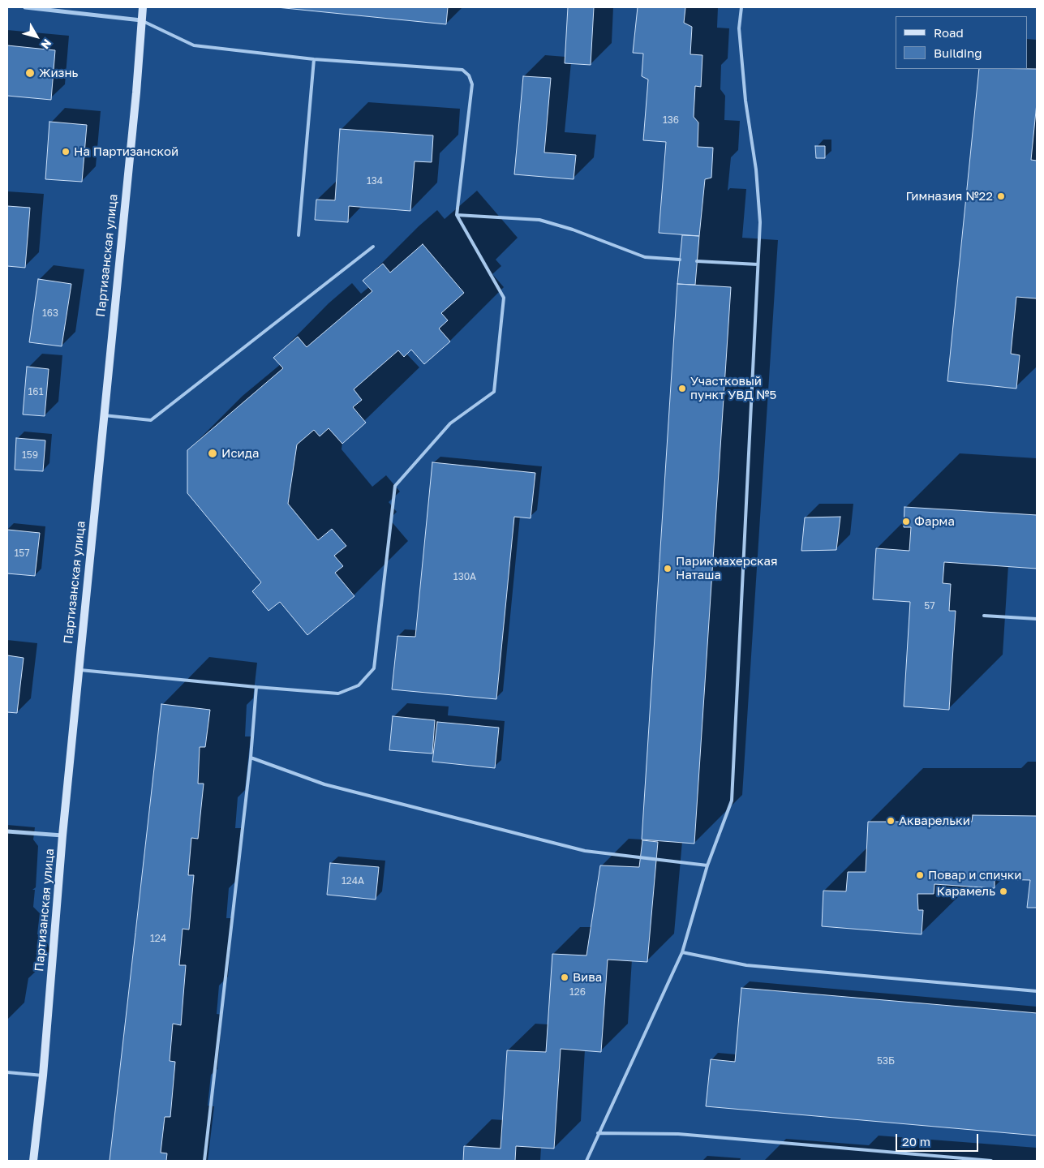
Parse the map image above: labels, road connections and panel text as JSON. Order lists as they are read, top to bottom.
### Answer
{
  "streets": {
    "main road": ["Партизанская улица"]
  },
  "places": [
    "Жизнь",
    "На Партизанской",
    "Гимназия №22",
    "Участковый пункт УВД №5",
    "Исида",
    "Фарма",
    "Парикмахерская Наташа",
    "Акварельки",
    "Повар и спички",
    "Карамель",
    "Вива"
  ],
  "house_numbers": [
    "136",
    "134",
    "163",
    "161",
    "159",
    "157",
    "130А",
    "57",
    "124А",
    "124",
    "126",
    "53Б"
  ],
  "legend": ["Road", "Building"],
  "scale_bar": "20 m",
  "north": "bottom right"
}
